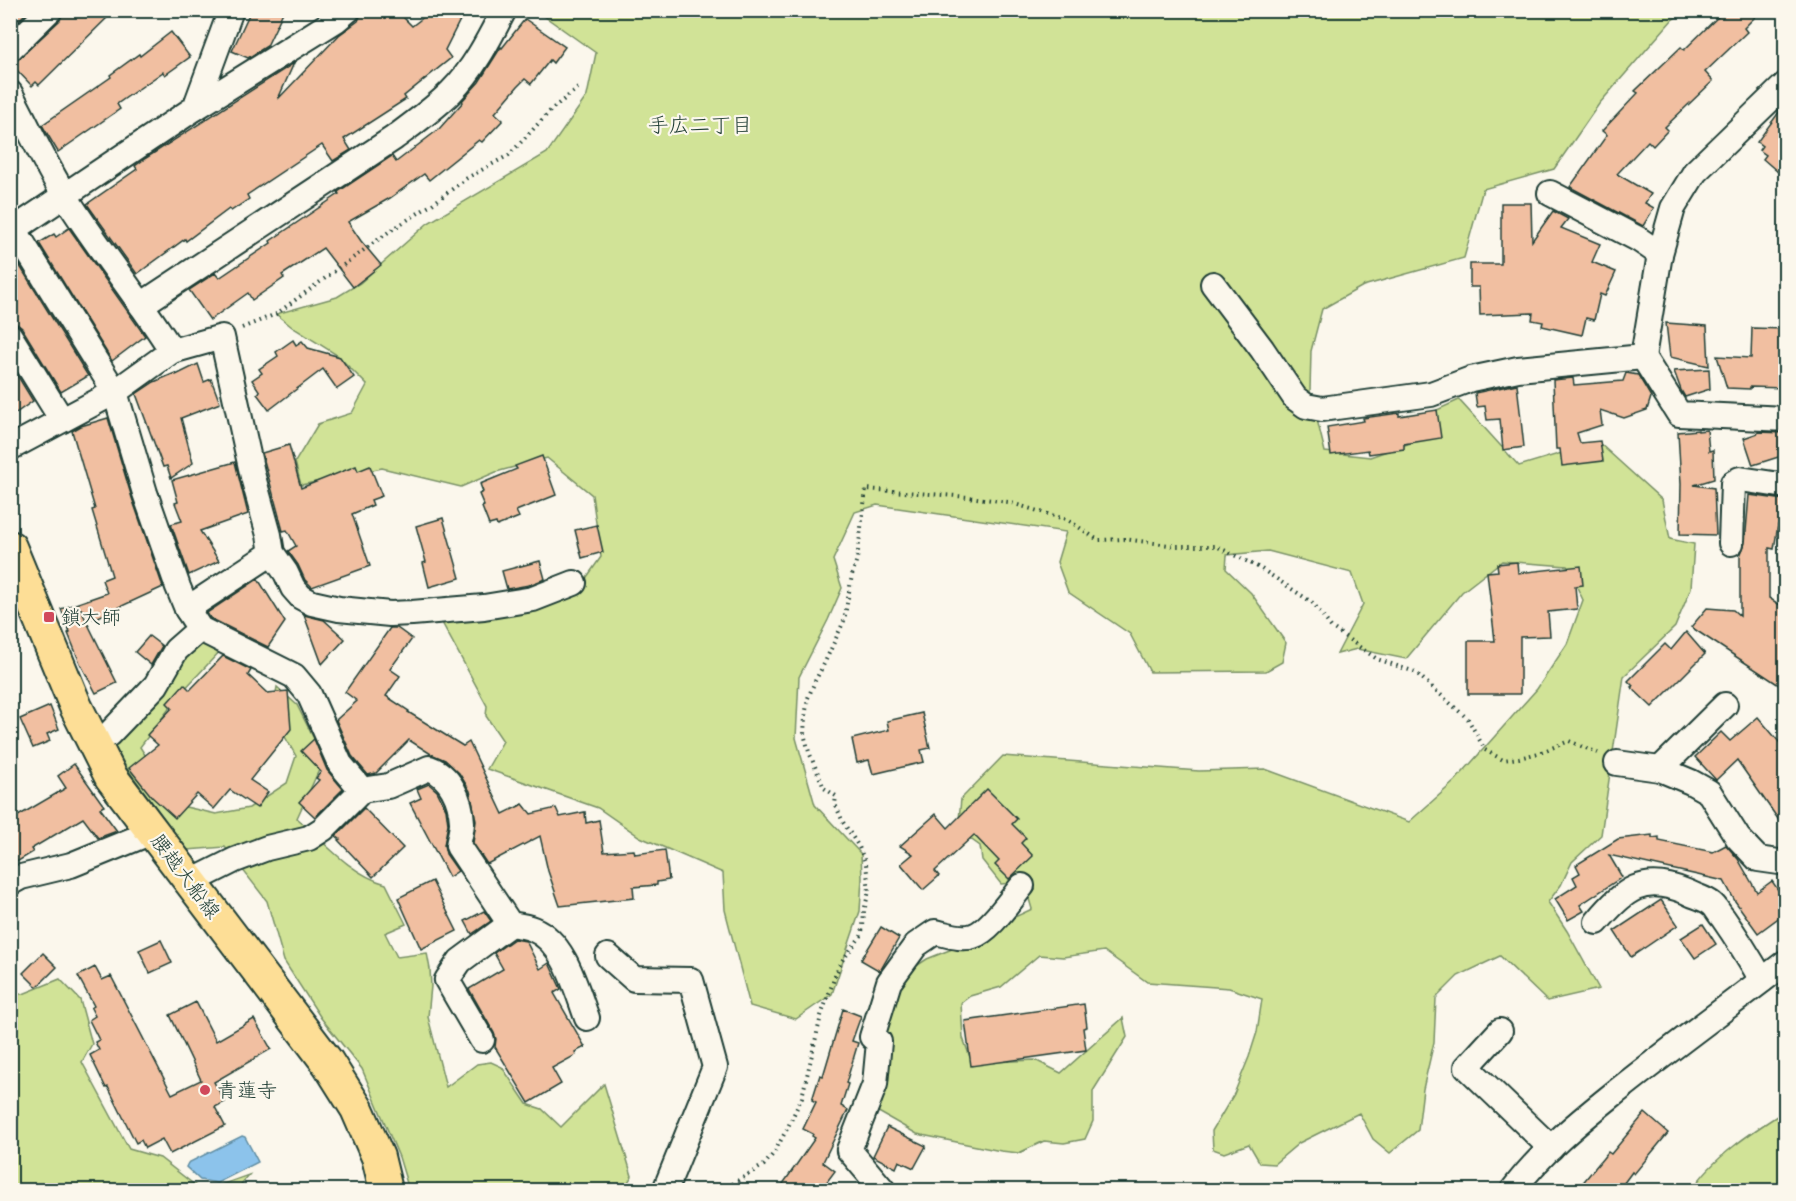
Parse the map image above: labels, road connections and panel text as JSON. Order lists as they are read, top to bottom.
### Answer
{
  "streets": {
    "main road": ["腰越大船線"]
  },
  "districts": ["手広二丁目"],
  "places": {
    "transit": ["鎖大師"],
    "other": ["青蓮寺"]
  }
}
